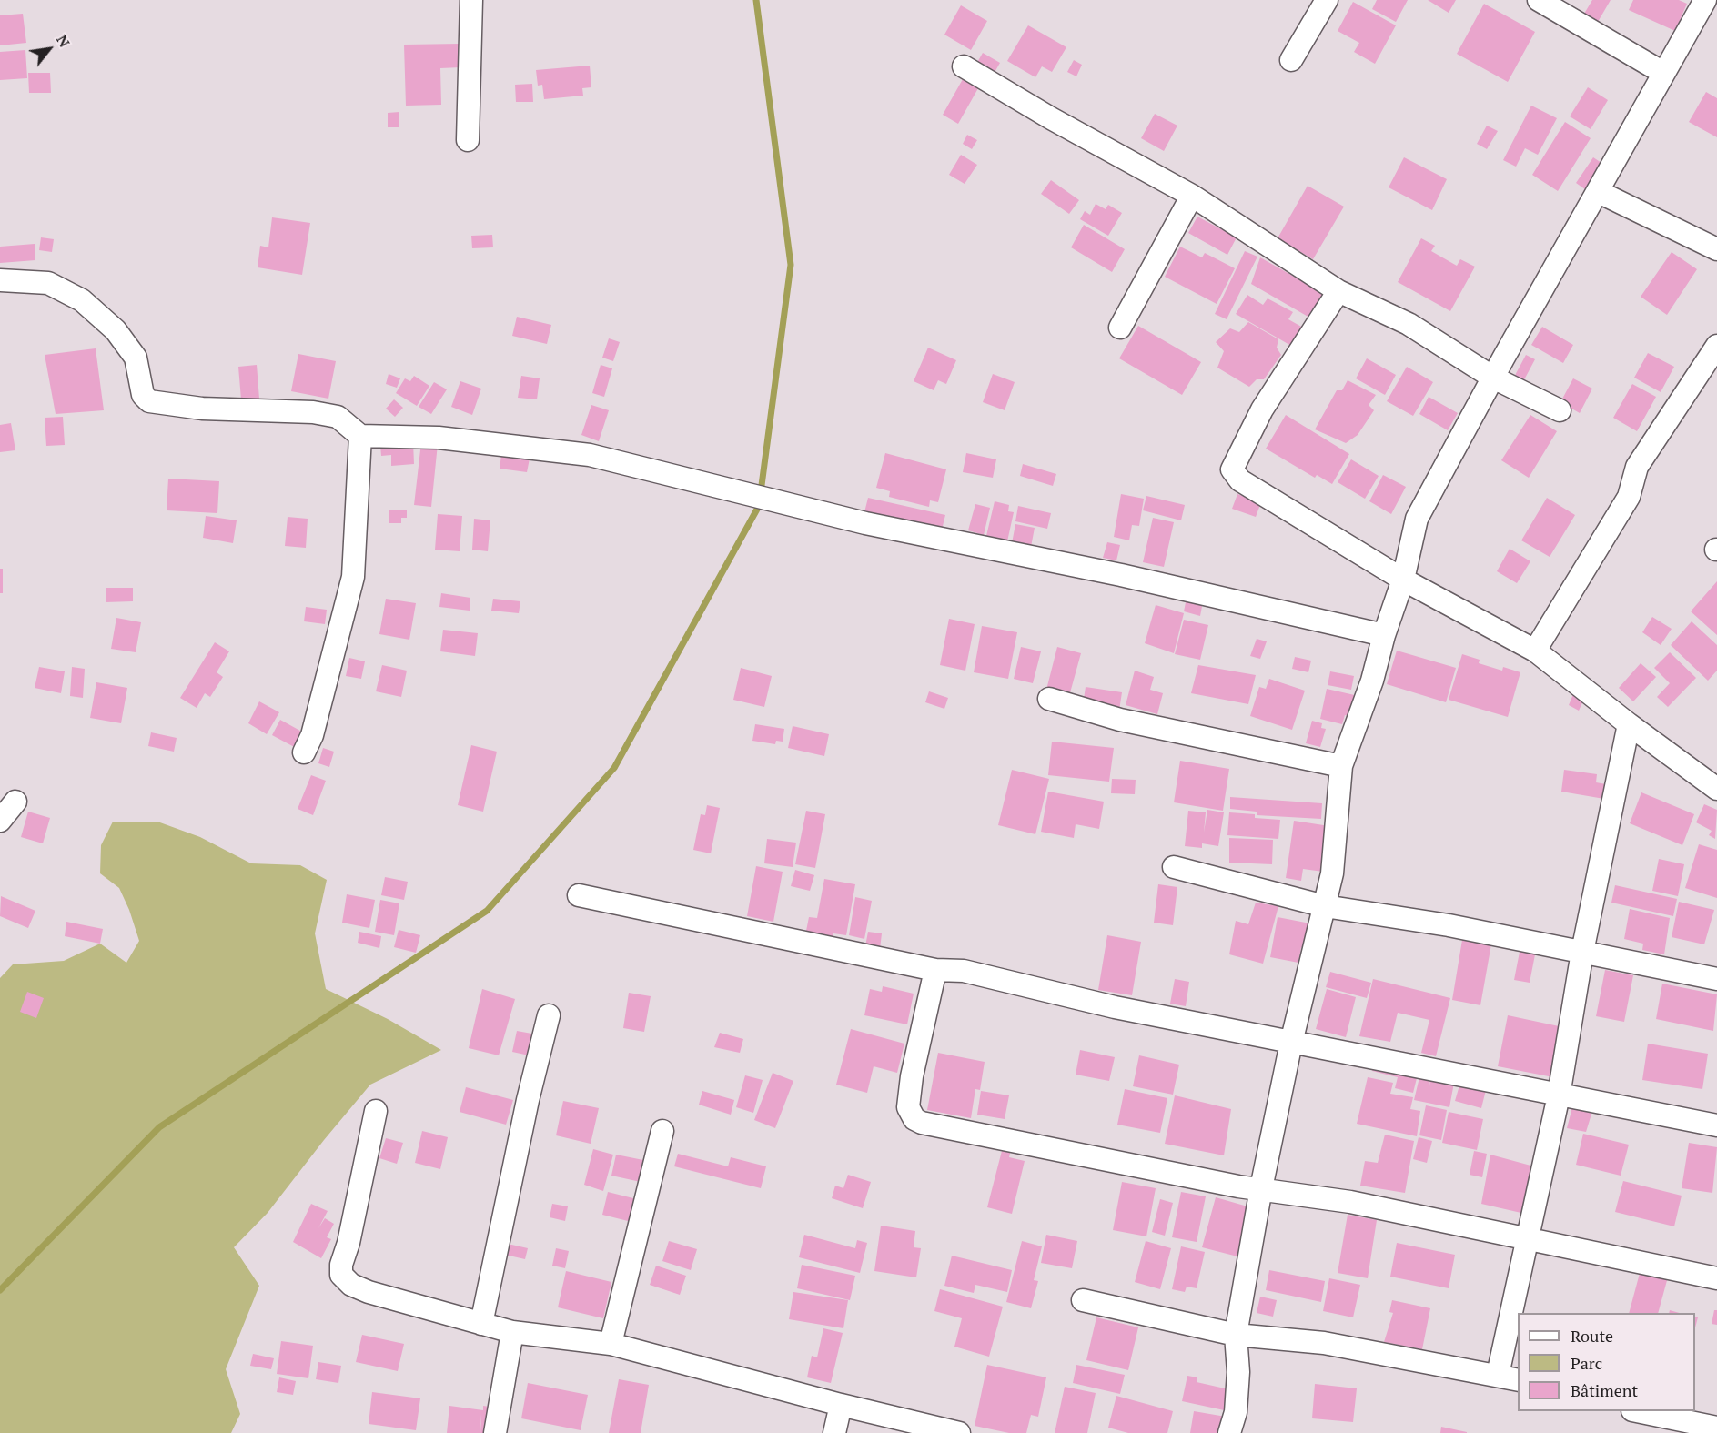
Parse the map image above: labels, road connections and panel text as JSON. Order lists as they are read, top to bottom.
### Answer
{
  "legend": ["Route", "Parc", "Bâtiment"],
  "north": "top right"
}
